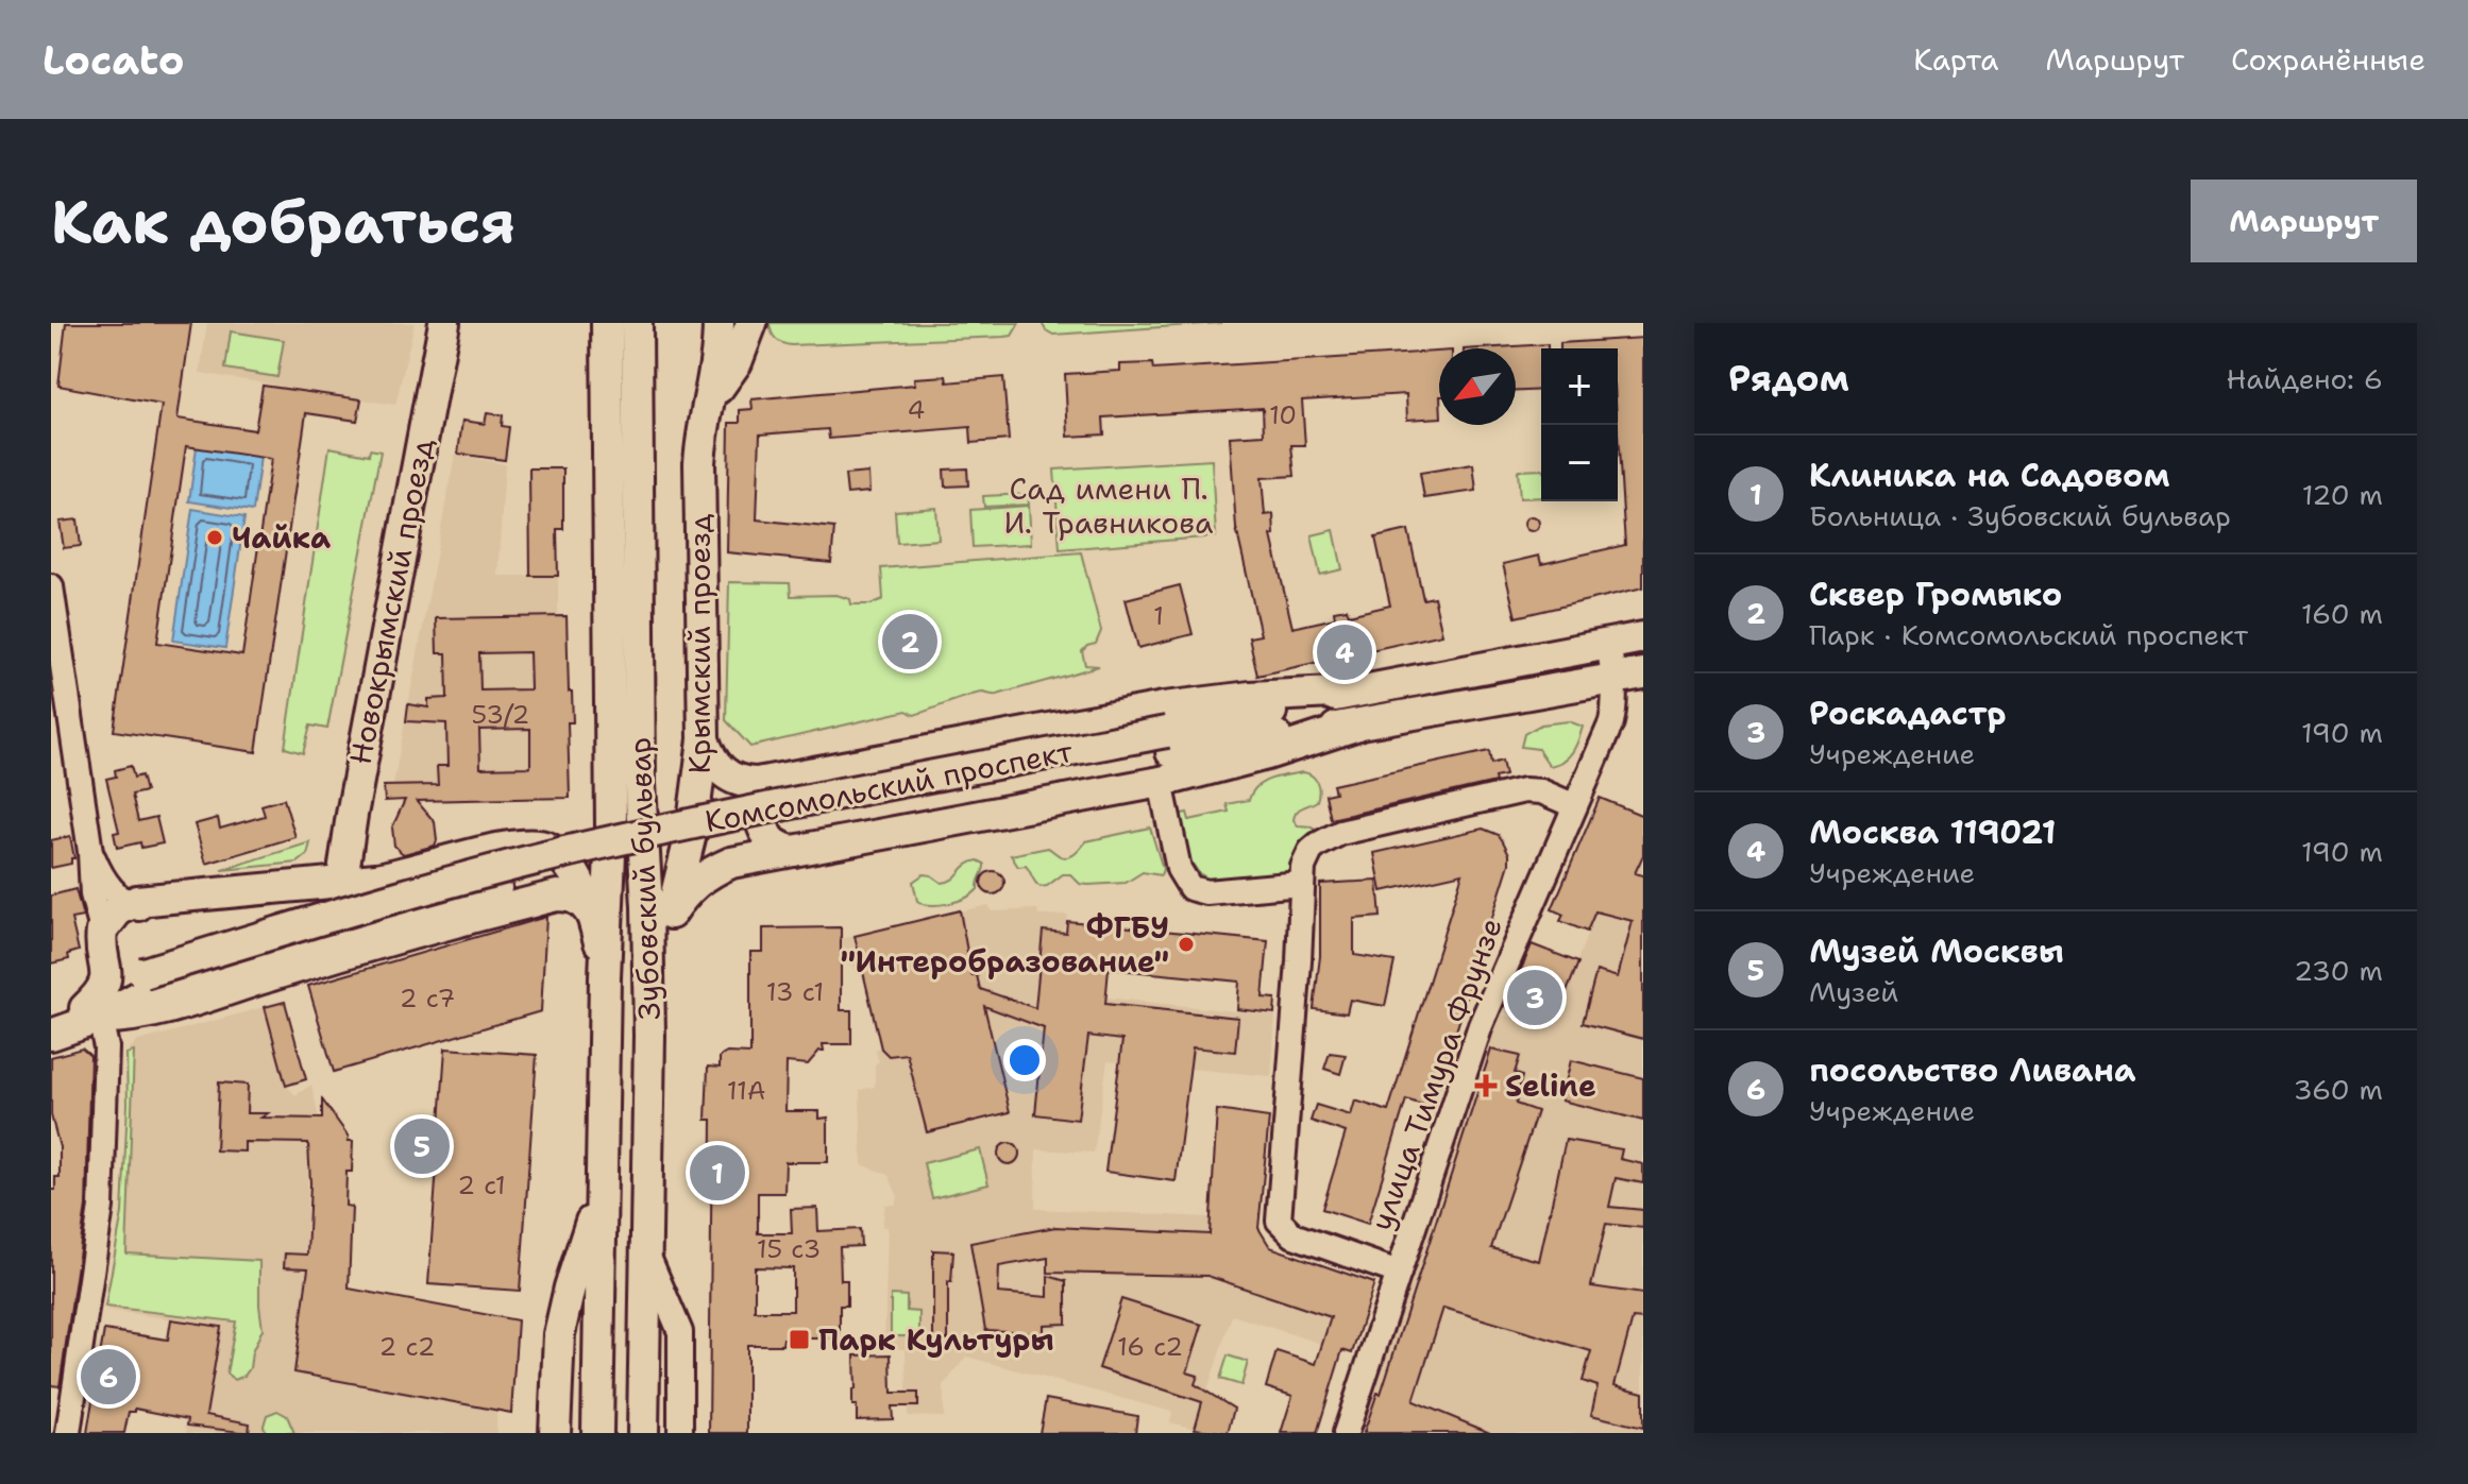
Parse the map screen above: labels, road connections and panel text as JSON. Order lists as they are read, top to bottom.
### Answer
{
  "streets": {
    "main road": [
      "Новокрымский проезд",
      "Крымский проезд",
      "Комсомольский проспект",
      "Зубовский бульвар"
    ],
    "street": ["улица Тимура Фрунзе"]
  },
  "crossings": [
    ["Крымский проезд", "Зубовский бульвар"],
    ["Комсомольский проспект", "улица Тимура Фрунзе"]
  ],
  "parks": ["Сад имени П. И. Травникова"],
  "places": {
    "other": ["Чайка", "ФГБУ \"Интеробразование\""],
    "health": ["Seline"],
    "transit": ["Парк Культуры"]
  },
  "house_numbers": [
    "4",
    "10",
    "1",
    "53/2",
    "13 с1",
    "2 с7",
    "11А",
    "2 с1",
    "15 с3",
    "2 с2",
    "16 с2"
  ],
  "north": "bottom left",
  "page": {
    "header": "Locato",
    "nav": ["Карта", "Маршрут", "Сохранённые"],
    "buttons": "Маршрут",
    "title": "Как добраться",
    "heading": ["Рядом", "Найдено: 6"],
    "map_buttons": ["+", "−"],
    "list": [
      {
        "mark": "1",
        "name": "Клиника на Садовом",
        "note": "Больница · Зубовский бульвар",
        "value": "120 m"
      },
      {
        "mark": "2",
        "name": "Сквер Громыко",
        "note": "Парк · Комсомольский проспект",
        "value": "160 m"
      },
      {
        "mark": "3",
        "name": "Роскадастр",
        "note": "Учреждение",
        "value": "190 m"
      },
      {
        "mark": "4",
        "name": "Москва 119021",
        "note": "Учреждение",
        "value": "190 m"
      },
      {
        "mark": "5",
        "name": "Музей Москвы",
        "note": "Музей",
        "value": "230 m"
      },
      {
        "mark": "6",
        "name": "посольство Ливана",
        "note": "Учреждение",
        "value": "360 m"
      }
    ],
    "pins": [
      "2",
      "4",
      "3",
      "5",
      "1",
      "6"
    ]
  }
}
